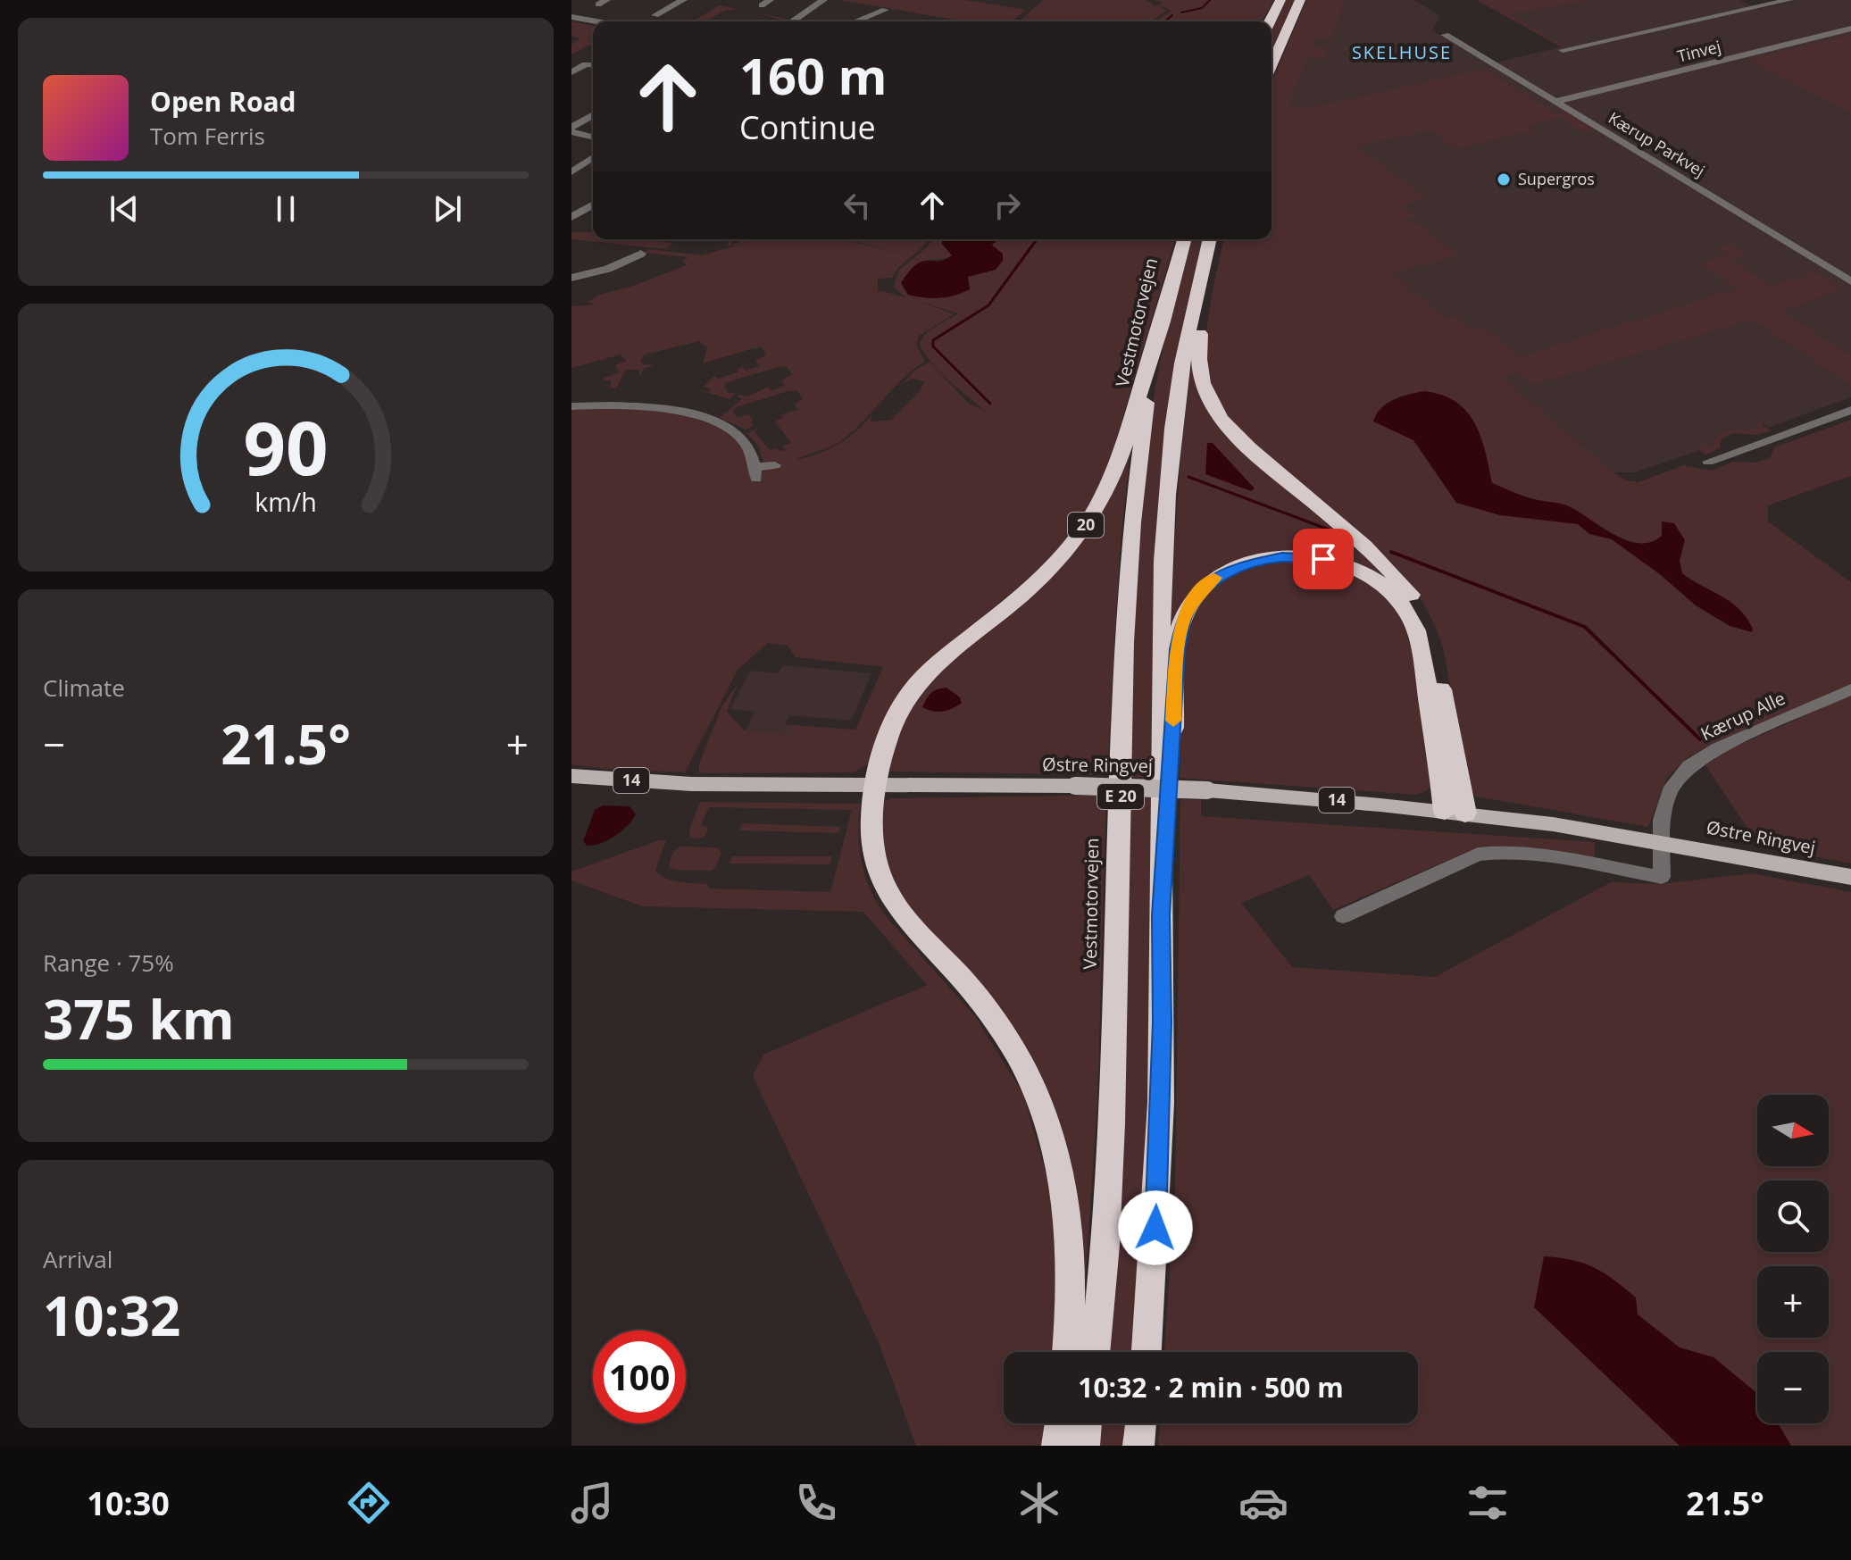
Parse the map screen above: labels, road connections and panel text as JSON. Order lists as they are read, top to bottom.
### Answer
{
  "streets": {
    "highway": ["Vestmotorvejen", "20", "E 20"],
    "main road": ["Østre Ringvej", "14"],
    "street": ["Tinvej", "Kærup Parkvej", "Kærup Alle"]
  },
  "crossings": [
    ["Tinvej", "Kærup Parkvej"],
    ["Vestmotorvejen", "20"],
    ["20", "Østre Ringvej"],
    ["Kærup Alle", "Østre Ringvej"]
  ],
  "districts": ["SKELHUSE"],
  "places": ["Supergros"],
  "north": "right",
  "page": {
    "turn": ["160 m", "Continue"],
    "song": ["Open Road", "Tom Ferris"],
    "tile": [
      "Climate",
      ["Range · 75%", "375 km"],
      ["Arrival", "10:32"]
    ],
    "heat": ["−", "21.5°", "+"],
    "map_buttons": ["+", "−"],
    "limit": "100",
    "trip": "10:32 · 2 min · 500 m",
    "tabs": ["10:30", "21.5°"],
    "gauge": ["90", "km/h"]
  }
}
